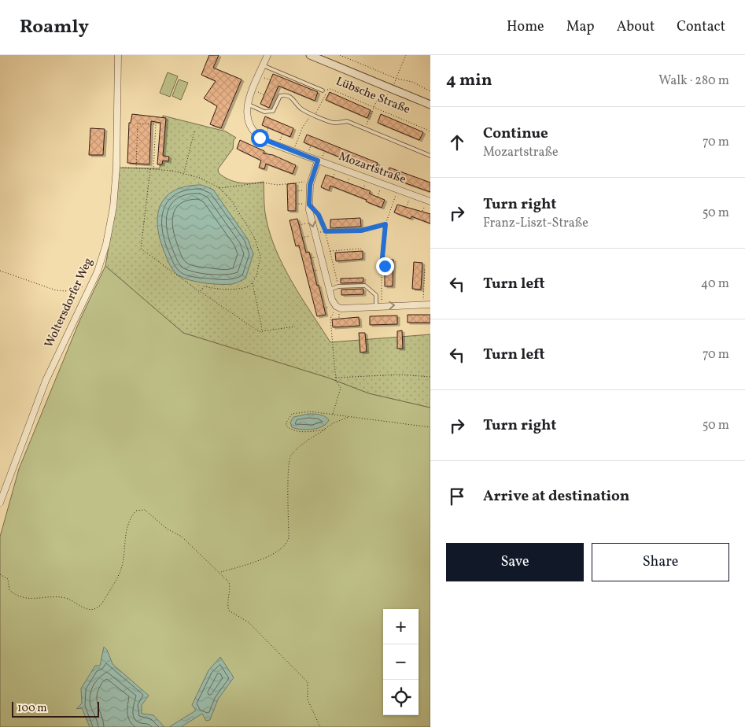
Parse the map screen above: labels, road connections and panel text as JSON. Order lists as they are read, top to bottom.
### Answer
{
  "streets": {
    "street": ["Lübsche Straße", "Mozartstraße", "Woltersdorfer Weg"]
  },
  "crossings": [
    ["Lübsche Straße", "Mozartstraße"]
  ],
  "scale_bar": "100 m",
  "page": {
    "header": "Roamly",
    "nav": [
      "Home",
      "Map",
      "About",
      "Contact"
    ],
    "heading": ["4 min", "Walk · 280 m"],
    "list": [
      ["Continue", "Mozartstraße", "70 m"],
      ["Turn right", "Franz-Liszt-Straße", "50 m"],
      ["Turn left", "40 m"],
      ["Turn left", "70 m"],
      ["Turn right", "50 m"],
      "Arrive at destination"
    ],
    "buttons": ["Save", "Share"],
    "map_buttons": ["+", "−"],
    "scale": "100 m"
  }
}
